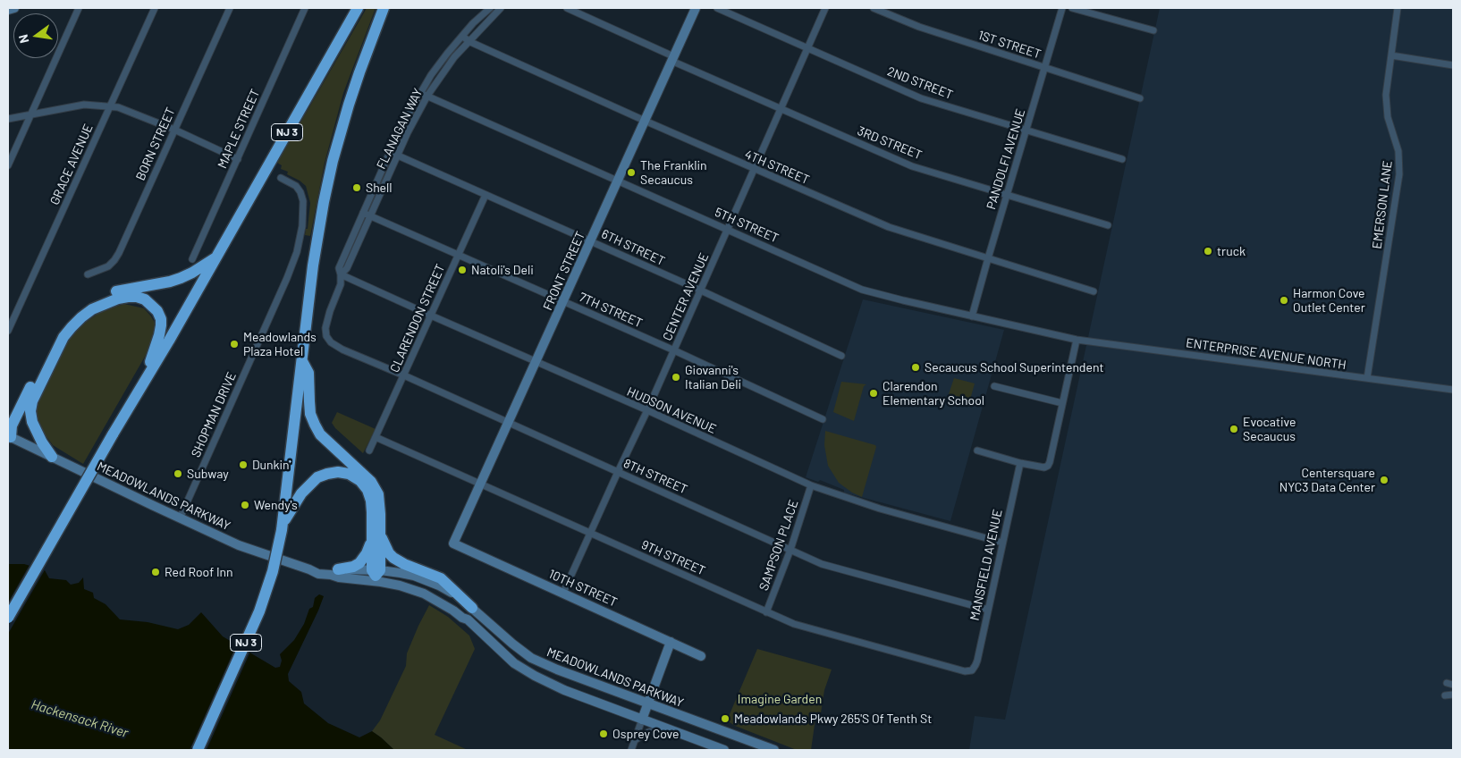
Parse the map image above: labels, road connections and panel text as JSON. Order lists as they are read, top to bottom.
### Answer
{
  "streets": {
    "highway": ["NJ 3"],
    "main road": ["FRONT STREET", "MEADOWLANDS PARKWAY", "10TH STREET"],
    "street": [
      "1ST STREET",
      "2ND STREET",
      "MAPLE STREET",
      "FLANAGAN WAY",
      "3RD STREET",
      "BORN STREET",
      "PANDOLFI AVENUE",
      "GRACE AVENUE",
      "4TH STREET",
      "EMERSON LANE",
      "5TH STREET",
      "6TH STREET",
      "CENTER AVENUE",
      "7TH STREET",
      "CLARENDON STREET",
      "ENTERPRISE AVENUE NORTH",
      "HUDSON AVENUE",
      "SHOPMAN DRIVE",
      "8TH STREET",
      "SAMPSON PLACE",
      "9TH STREET",
      "MANSFIELD AVENUE"
    ]
  },
  "crossings": [
    ["1ST STREET", "PANDOLFI AVENUE"],
    ["2ND STREET", "PANDOLFI AVENUE"],
    ["2ND STREET", "CENTER AVENUE"],
    ["FLANAGAN WAY", "4TH STREET"],
    ["FLANAGAN WAY", "5TH STREET"],
    ["FLANAGAN WAY", "6TH STREET"],
    ["FLANAGAN WAY", "7TH STREET"],
    ["FLANAGAN WAY", "HUDSON AVENUE"],
    ["FLANAGAN WAY", "8TH STREET"],
    ["3RD STREET", "PANDOLFI AVENUE"],
    ["3RD STREET", "FRONT STREET"],
    ["3RD STREET", "CENTER AVENUE"],
    ["PANDOLFI AVENUE", "4TH STREET"],
    ["PANDOLFI AVENUE", "5TH STREET"],
    ["4TH STREET", "FRONT STREET"],
    ["4TH STREET", "CENTER AVENUE"],
    ["EMERSON LANE", "ENTERPRISE AVENUE NORTH"],
    ["5TH STREET", "FRONT STREET"],
    ["5TH STREET", "CENTER AVENUE"],
    ["5TH STREET", "ENTERPRISE AVENUE NORTH"],
    ["6TH STREET", "FRONT STREET"],
    ["6TH STREET", "CENTER AVENUE"],
    ["6TH STREET", "CLARENDON STREET"],
    ["FRONT STREET", "7TH STREET"],
    ["FRONT STREET", "HUDSON AVENUE"],
    ["FRONT STREET", "8TH STREET"],
    ["FRONT STREET", "9TH STREET"],
    ["FRONT STREET", "10TH STREET"],
    ["CENTER AVENUE", "7TH STREET"],
    ["CENTER AVENUE", "HUDSON AVENUE"],
    ["CENTER AVENUE", "8TH STREET"],
    ["CENTER AVENUE", "9TH STREET"],
    ["CENTER AVENUE", "10TH STREET"],
    ["7TH STREET", "CLARENDON STREET"],
    ["CLARENDON STREET", "HUDSON AVENUE"],
    ["CLARENDON STREET", "8TH STREET"],
    ["CLARENDON STREET", "9TH STREET"],
    ["HUDSON AVENUE", "SAMPSON PLACE"],
    ["HUDSON AVENUE", "MANSFIELD AVENUE"],
    ["SHOPMAN DRIVE", "MEADOWLANDS PARKWAY"],
    ["8TH STREET", "SAMPSON PLACE"],
    ["8TH STREET", "MANSFIELD AVENUE"],
    ["SAMPSON PLACE", "9TH STREET"],
    ["9TH STREET", "MANSFIELD AVENUE"]
  ],
  "water": ["Hackensack River"],
  "parks": ["Imagine Garden"],
  "places": [
    "The Franklin Secaucus",
    "Shell",
    "truck",
    "Natoli's Deli",
    "Harmon Cove Outlet Center",
    "Meadowlands Plaza Hotel",
    "Secaucus School Superintendent",
    "Giovanni's Italian Deli",
    "Clarendon Elementary School",
    "Evocative Secaucus",
    "Dunkin'",
    "Subway",
    "Centersquare NYC3 Data Center",
    "Wendy's",
    "Red Roof Inn",
    "Meadowlands Pkwy 265'S Of Tenth St",
    "Osprey Cove"
  ],
  "north": "left"
}
